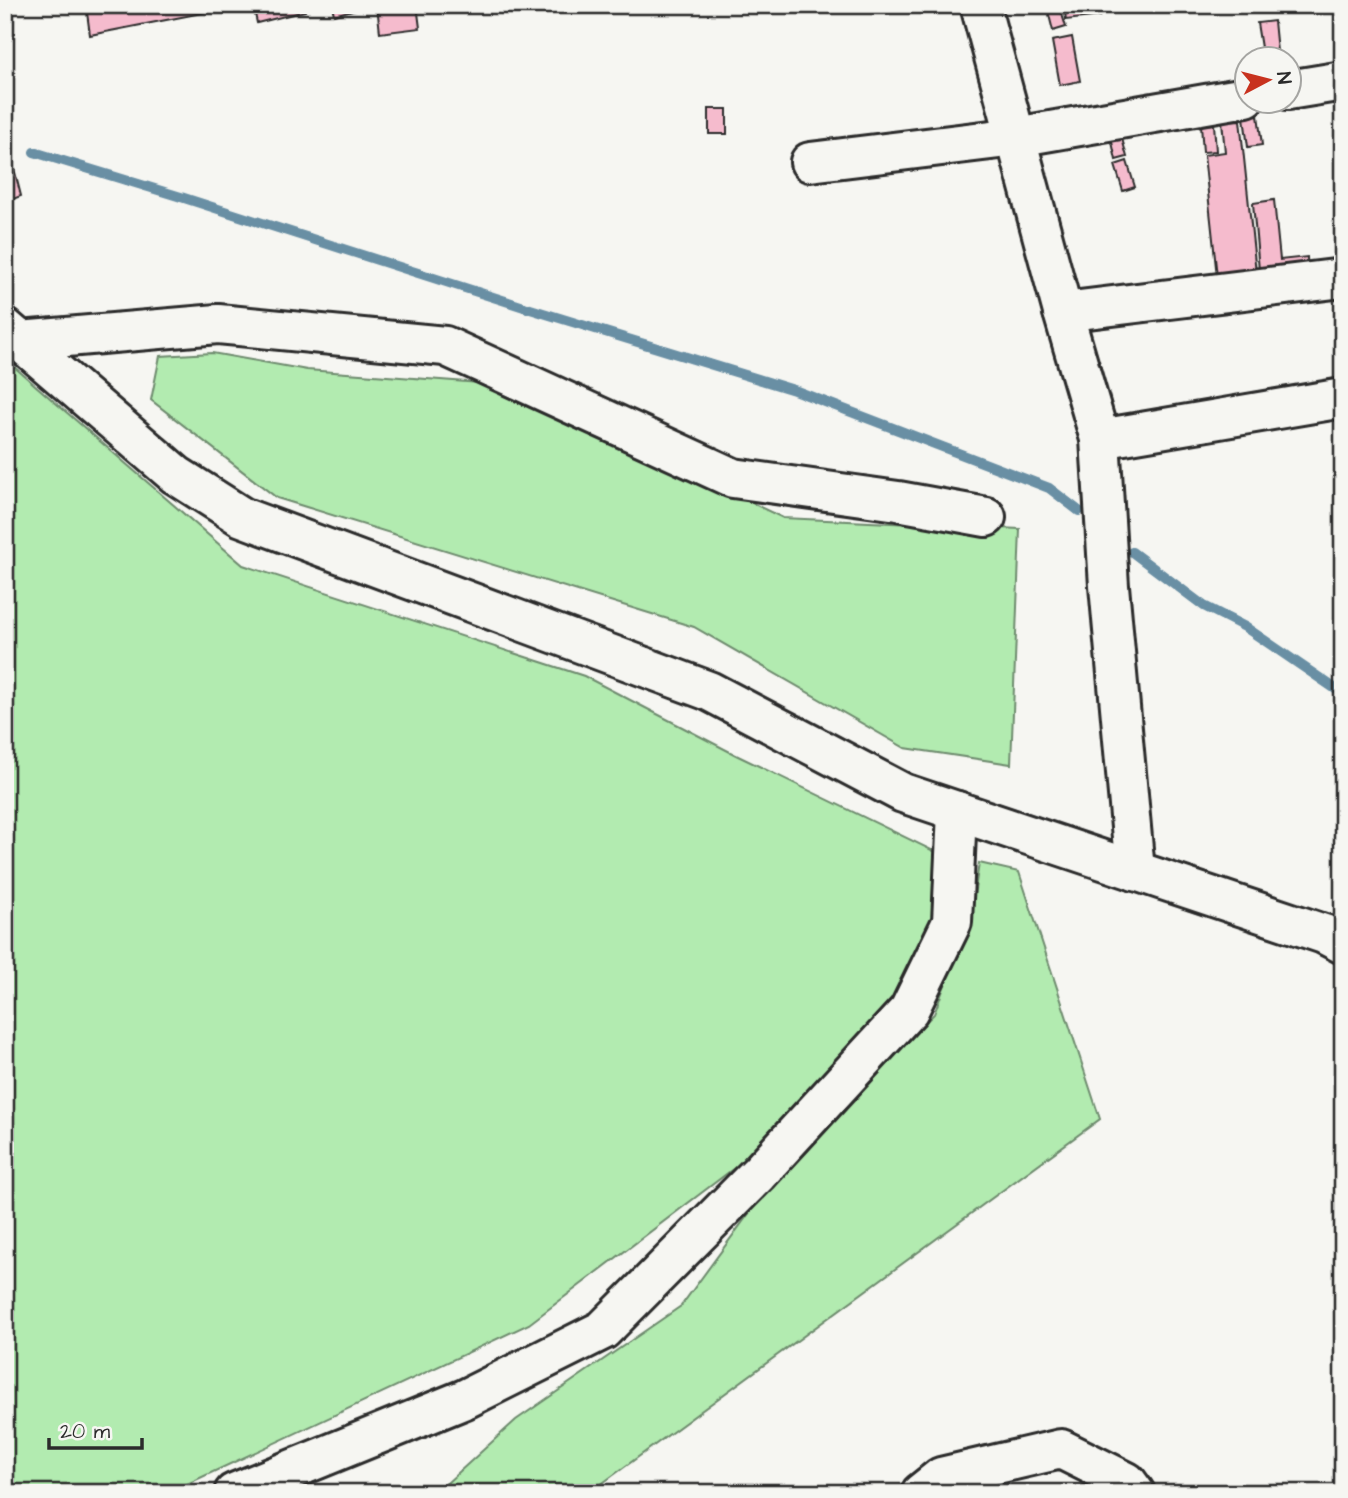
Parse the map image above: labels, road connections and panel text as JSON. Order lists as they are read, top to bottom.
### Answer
{
  "scale_bar": "20 m",
  "north": "right"
}
